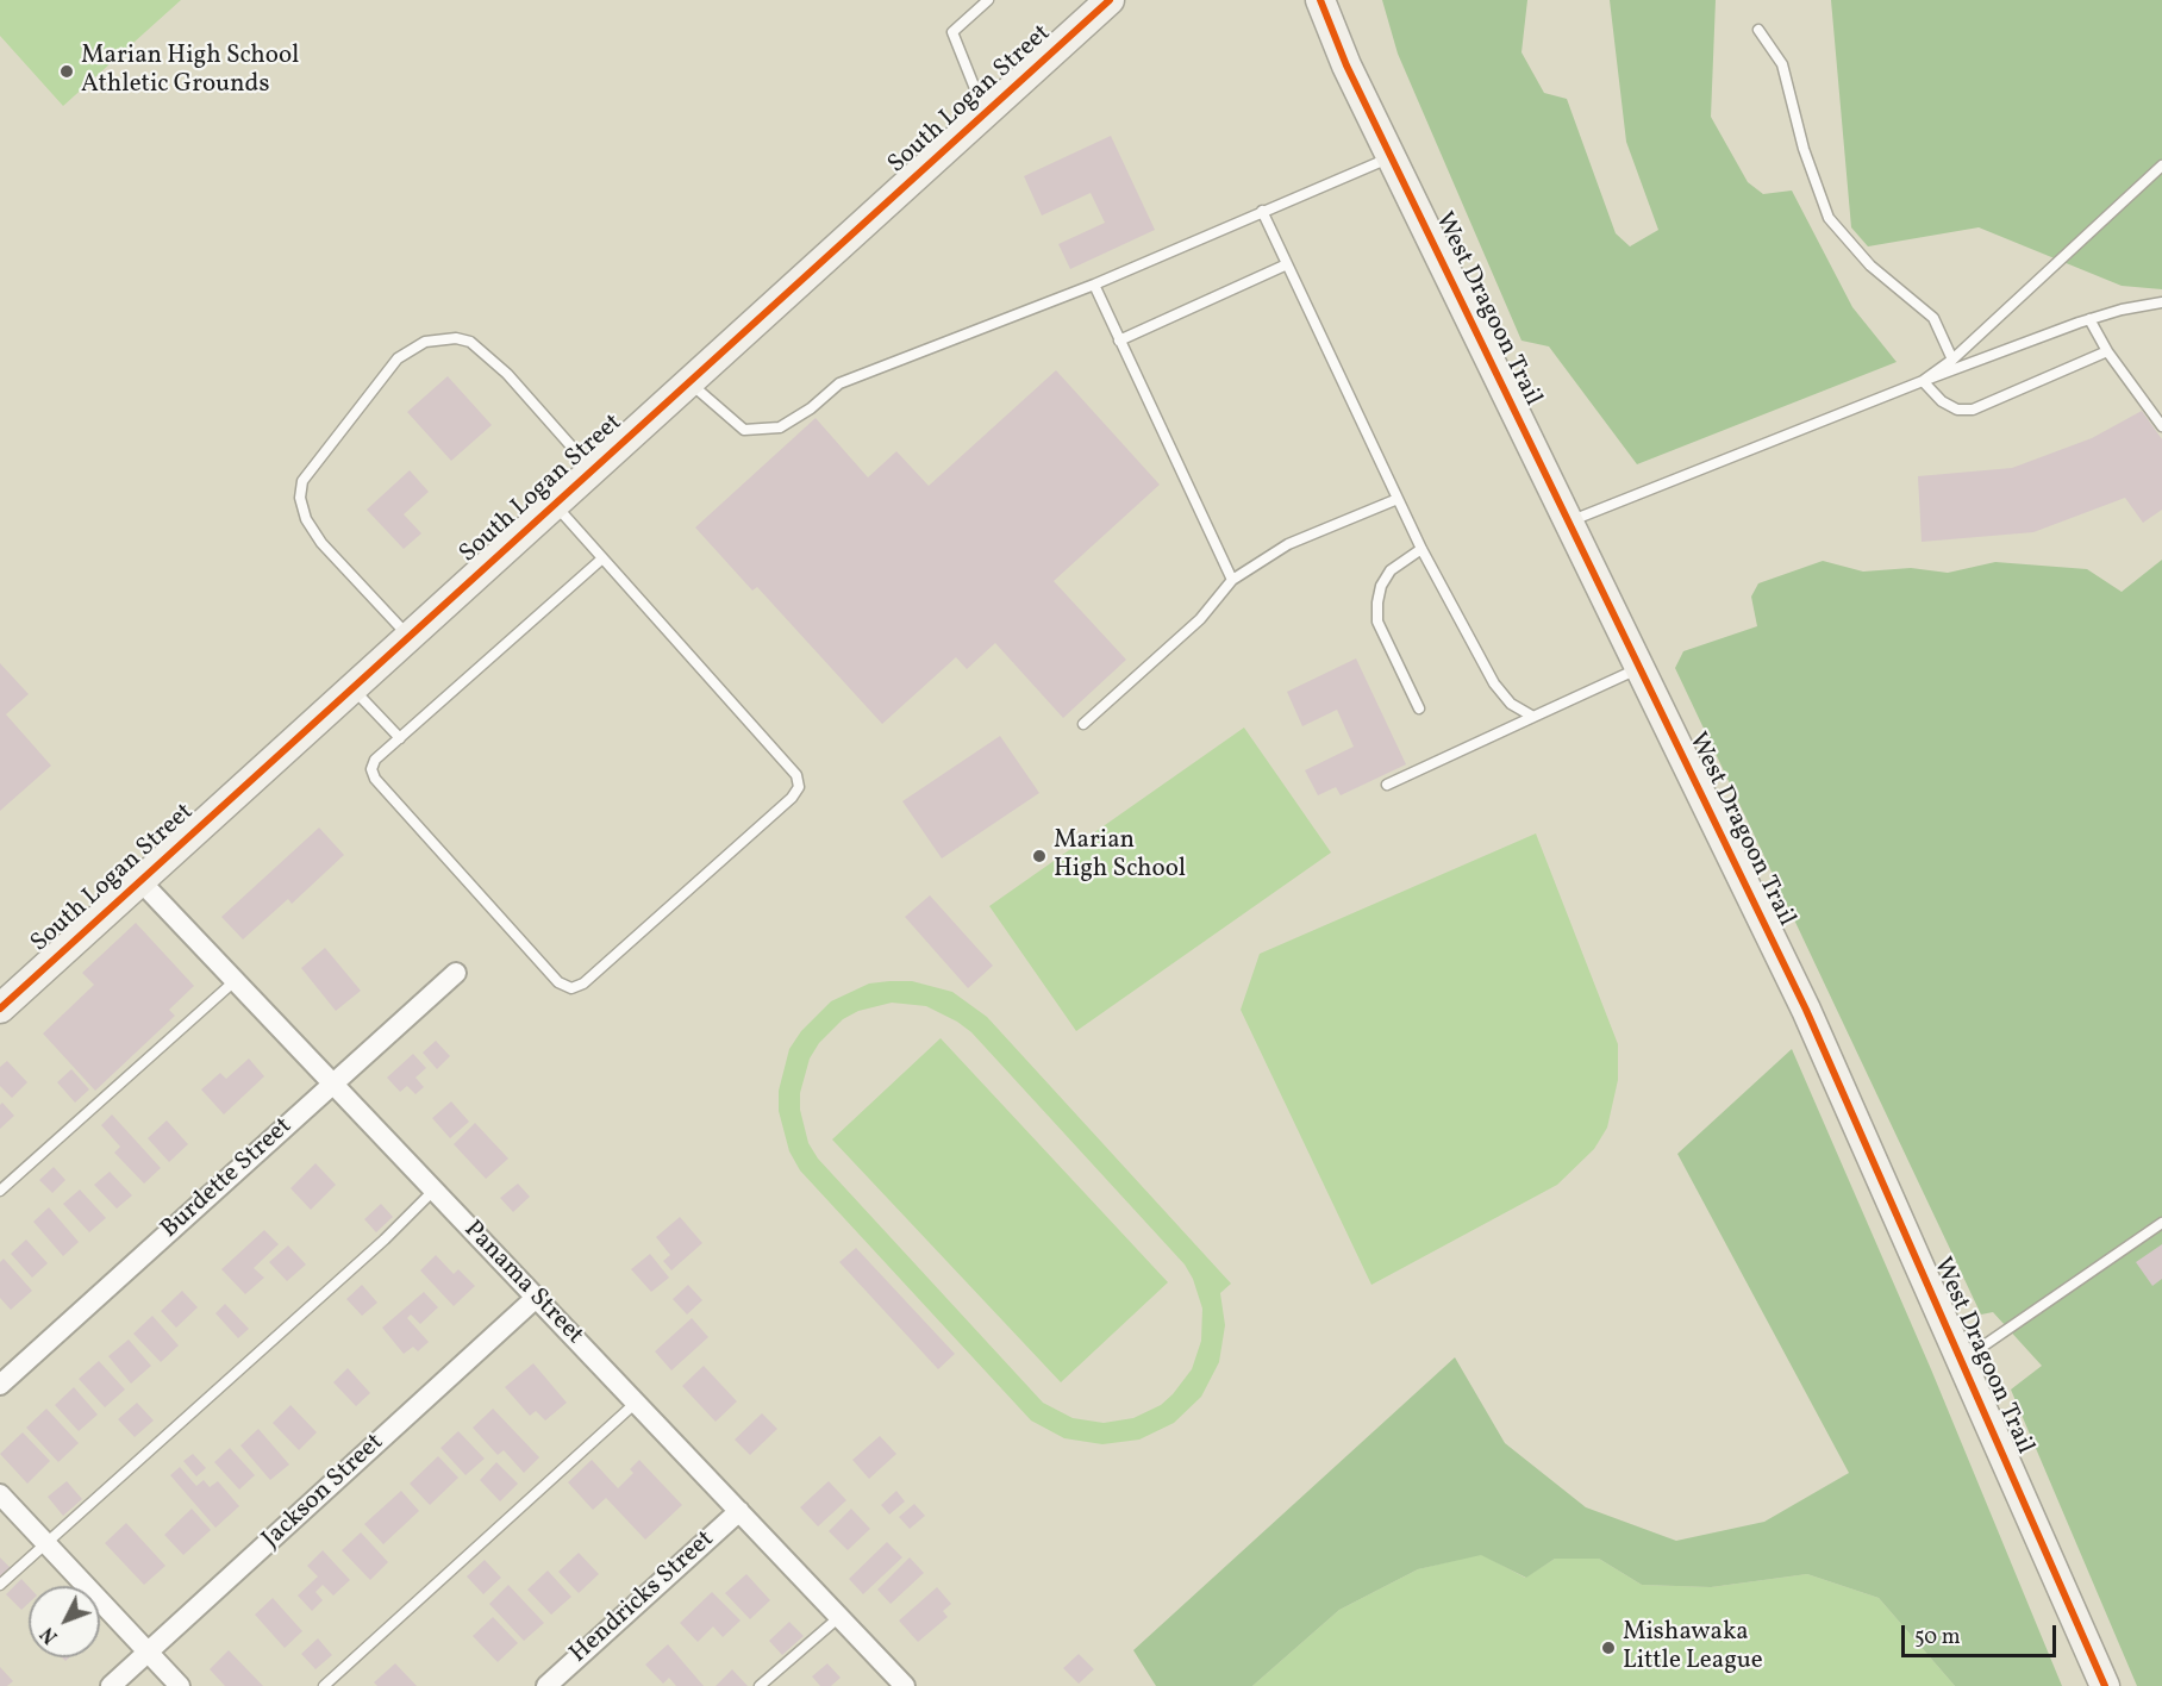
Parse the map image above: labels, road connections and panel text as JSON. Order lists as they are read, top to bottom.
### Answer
{
  "streets": {
    "street": [
      "South Logan Street",
      "West Dragoon Trail",
      "Burdette Street",
      "Panama Street",
      "Jackson Street",
      "Hendricks Street"
    ]
  },
  "crossings": [
    ["South Logan Street", "Panama Street"],
    ["Burdette Street", "Panama Street"],
    ["Panama Street", "Jackson Street"],
    ["Panama Street", "Hendricks Street"]
  ],
  "places": ["Marian High School Athletic Grounds", "Marian High School", "Mishawaka Little League"],
  "scale_bar": "50 m",
  "north": "bottom left"
}
